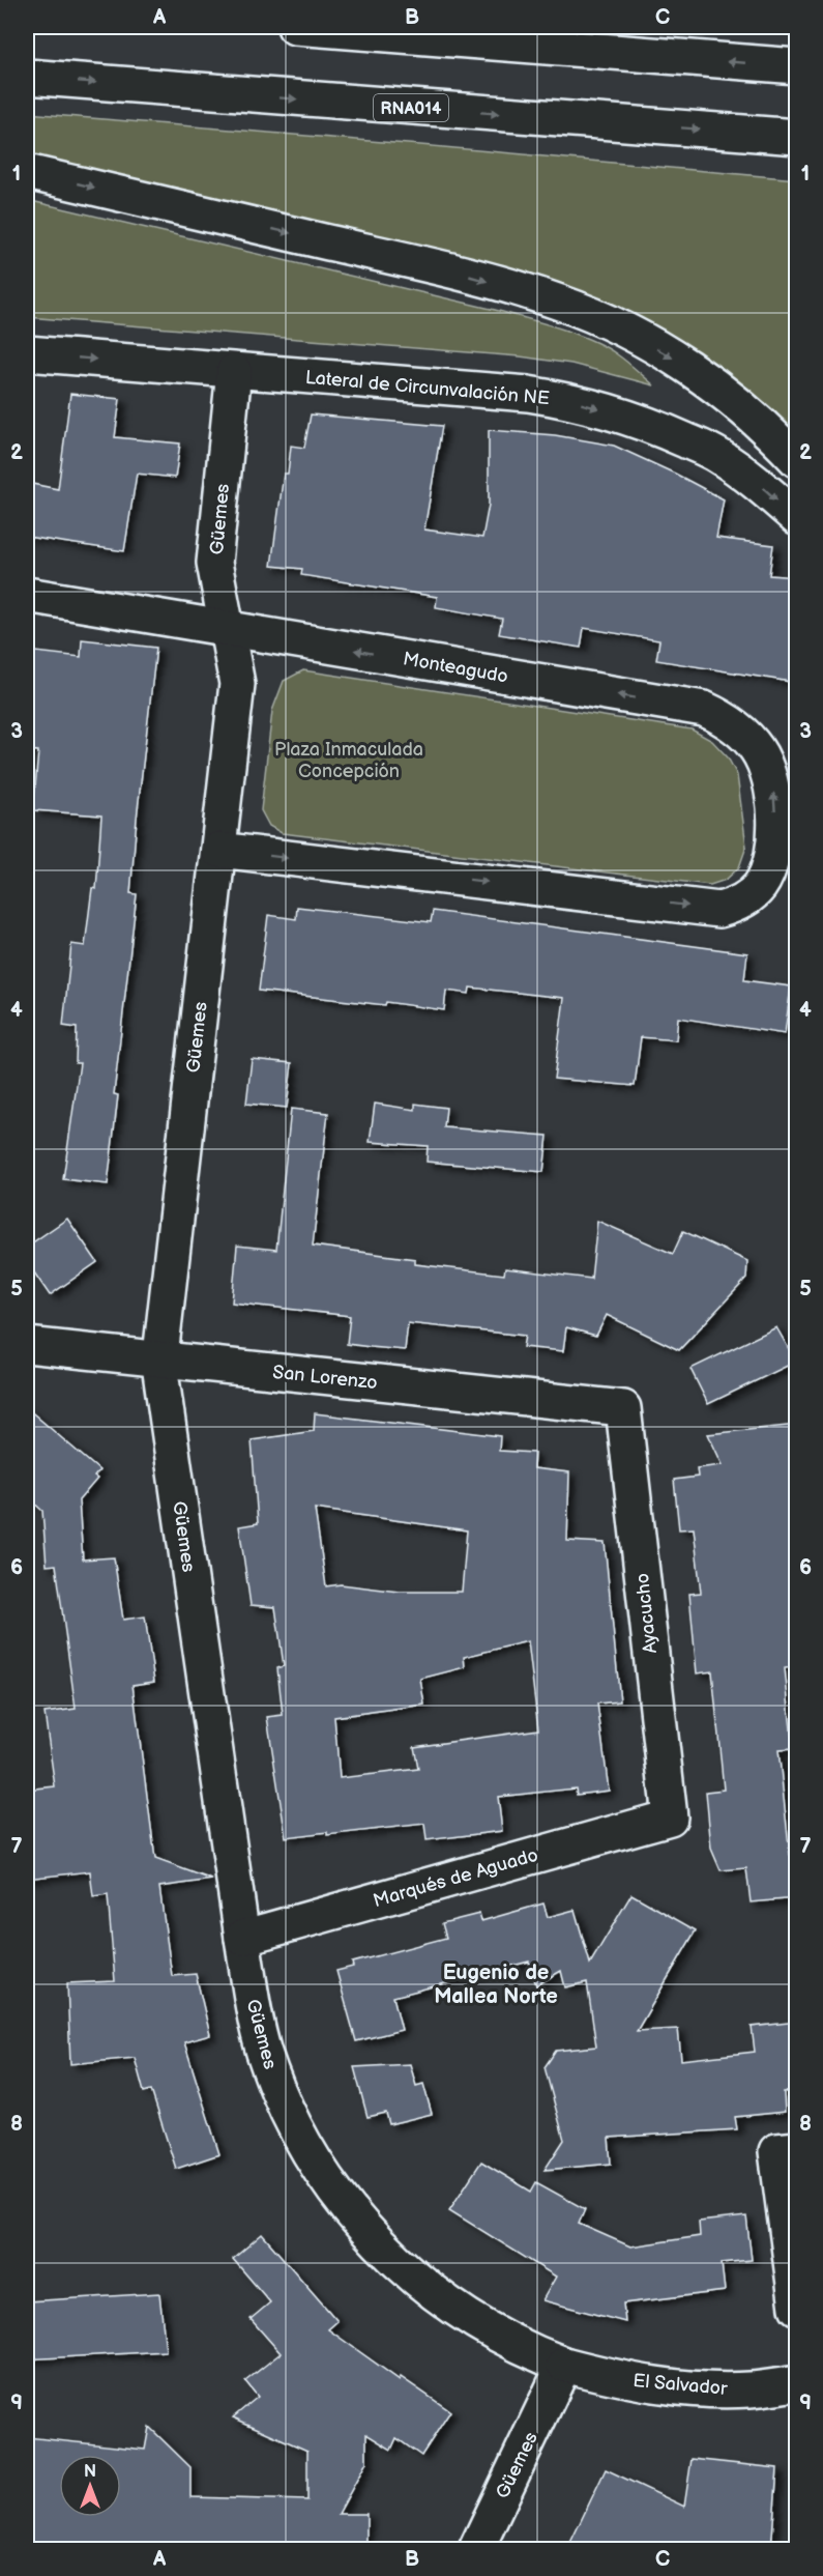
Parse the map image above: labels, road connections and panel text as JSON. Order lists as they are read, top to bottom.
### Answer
{
  "streets": {
    "main road": [
      "RNA014",
      "Lateral de Circunvalación NE",
      "Güemes",
      "Monteagudo",
      "San Lorenzo",
      "Ayacucho",
      "Marqués de Aguado",
      "El Salvador"
    ]
  },
  "crossings": [
    ["Lateral de Circunvalación NE", "Güemes"],
    ["Güemes", "Monteagudo"],
    ["Güemes", "San Lorenzo"],
    ["Güemes", "Marqués de Aguado"],
    ["Güemes", "El Salvador"],
    ["San Lorenzo", "Ayacucho"],
    ["Ayacucho", "Marqués de Aguado"]
  ],
  "districts": ["Eugenio de Mallea Norte"],
  "parks": ["Plaza Inmaculada Concepción"],
  "north": "top",
  "grid": {
    "columns": ["A", "B", "C"],
    "rows": [
      "1",
      "2",
      "3",
      "4",
      "5",
      "6",
      "7",
      "8",
      "9"
    ]
  }
}
